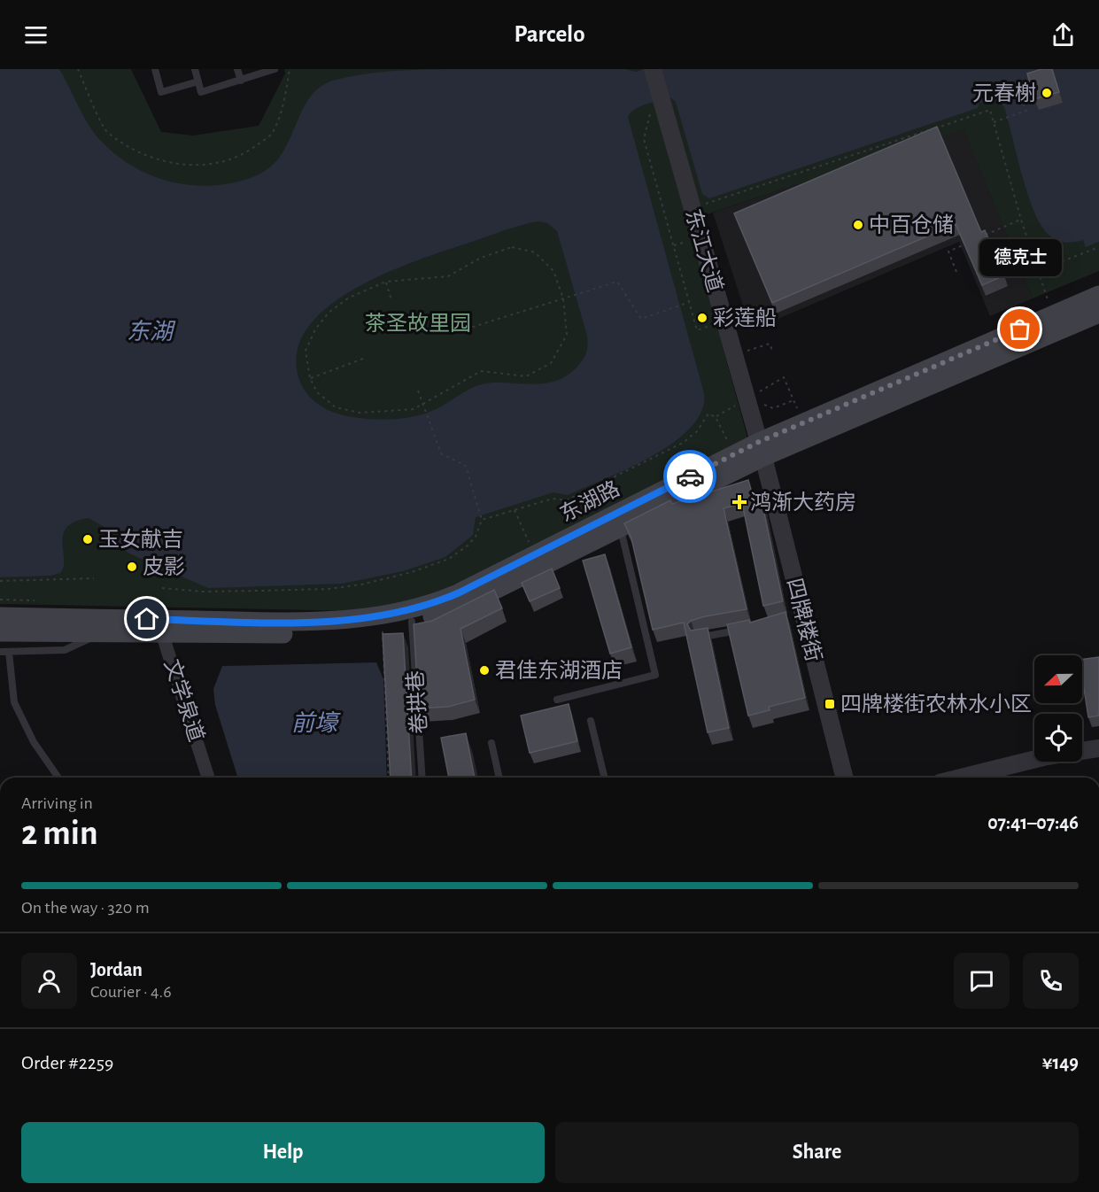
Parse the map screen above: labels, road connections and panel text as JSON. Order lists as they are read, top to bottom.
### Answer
{
  "streets": {
    "main road": ["东湖路"],
    "street": ["东江大道", "四牌楼街", "文学泉道"],
    "lane": ["卷拱巷"]
  },
  "crossings": [
    ["东江大道", "东湖路"],
    ["东江大道", "四牌楼街"],
    ["东湖路", "四牌楼街"],
    ["东湖路", "文学泉道"],
    ["东湖路", "卷拱巷"]
  ],
  "water": ["东湖", "前壕"],
  "parks": ["茶圣故里园"],
  "places": {
    "other": [
      "元春榭",
      "中百仓储",
      "彩莲船",
      "德克士",
      "玉女献吉",
      "皮影",
      "君佳东湖酒店"
    ],
    "health": ["鸿渐大药房"],
    "transit": ["四牌楼街农林水小区"]
  },
  "north": "left",
  "page": {
    "header": "Parcelo",
    "bubble": "德克士",
    "heading": ["2 min", "Arriving in", "07:41–07:46"],
    "panel": [
      "Jordan",
      "Courier · 4.6",
      "Order #2259",
      "¥149"
    ],
    "bar": "On the way · 320 m",
    "buttons": ["Help", "Share"]
  }
}
